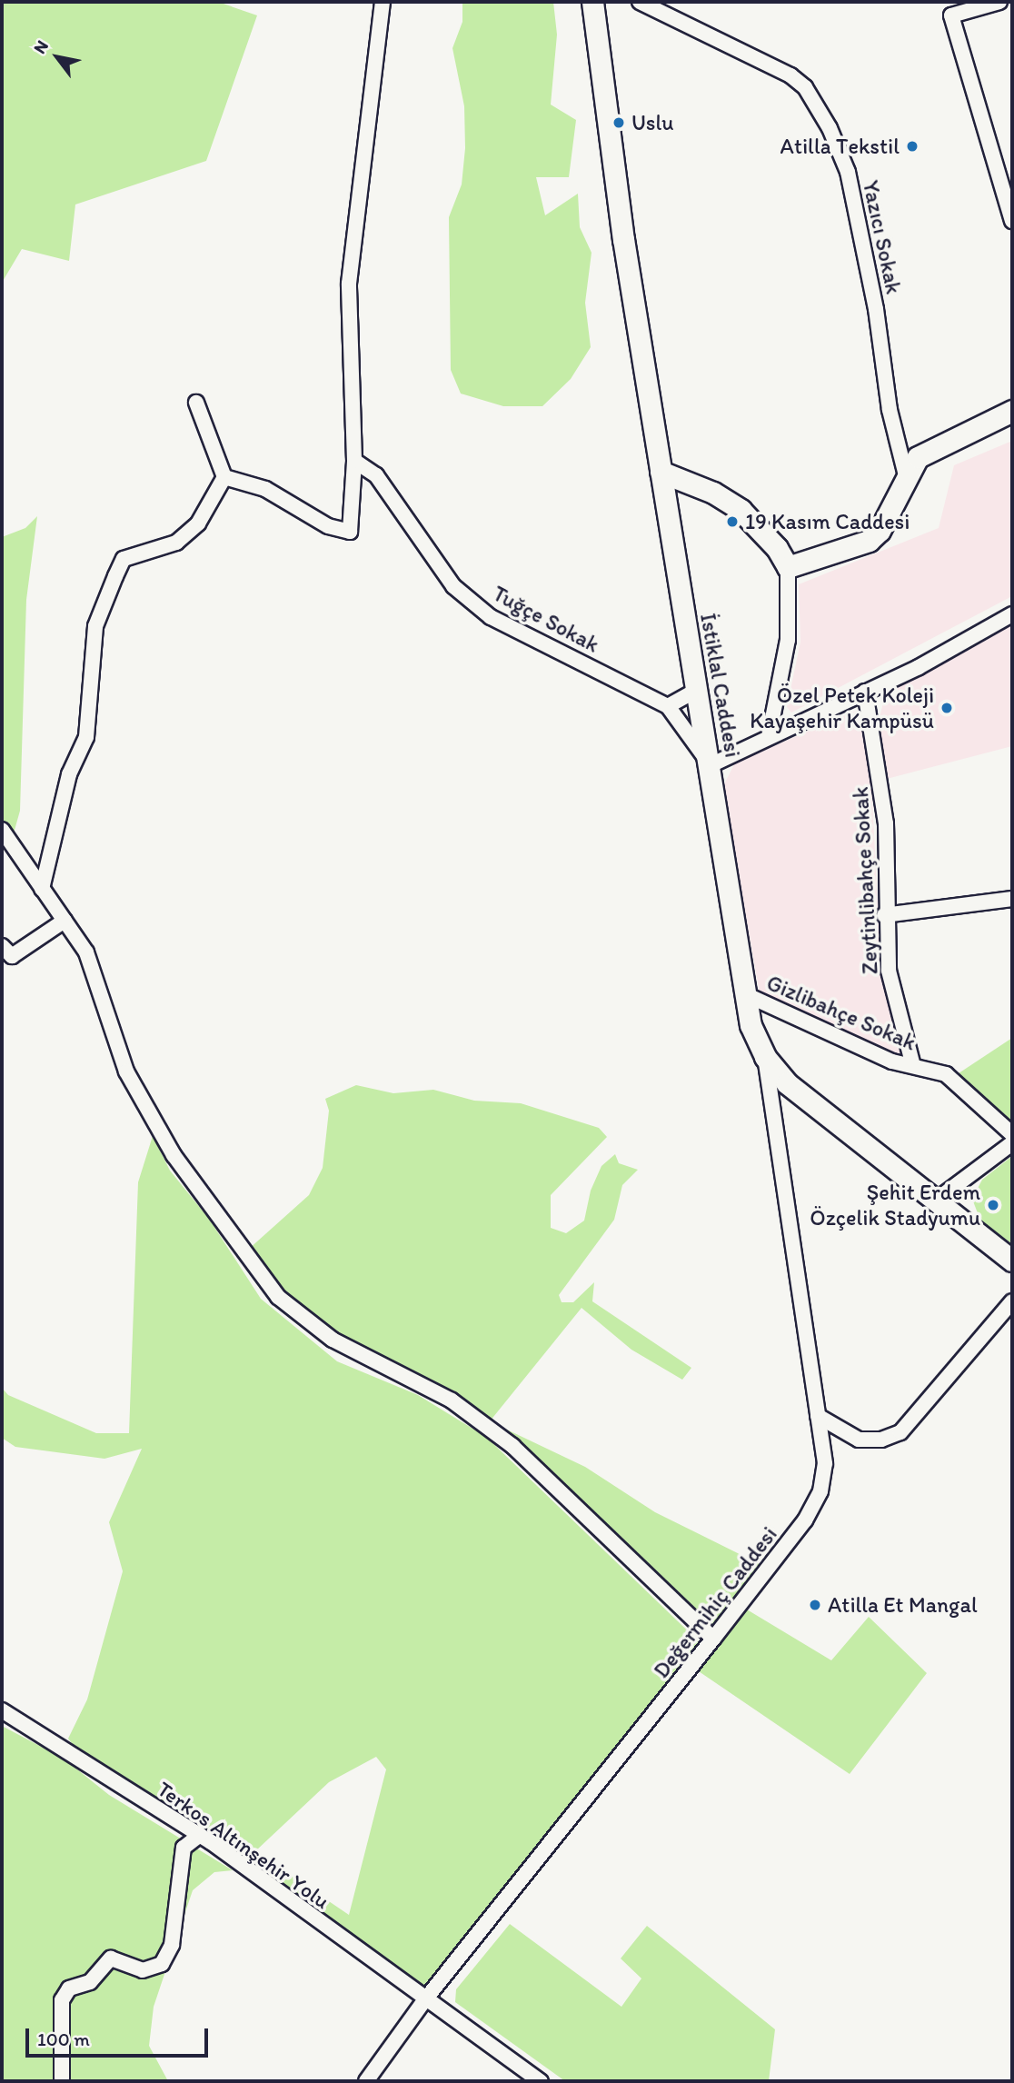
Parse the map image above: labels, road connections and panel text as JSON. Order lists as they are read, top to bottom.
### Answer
{
  "streets": {
    "main road": ["İstiklal Caddesi"],
    "street": [
      "Yazıcı Sokak",
      "Tuğçe Sokak",
      "Zeytinlibahçe Sokak",
      "Gizlibahçe Sokak",
      "Değermihiç Caddesi",
      "Terkos Altınşehir Yolu"
    ]
  },
  "crossings": [
    ["Tuğçe Sokak", "İstiklal Caddesi"],
    ["İstiklal Caddesi", "Gizlibahçe Sokak"],
    ["İstiklal Caddesi", "Değermihiç Caddesi"],
    ["Zeytinlibahçe Sokak", "Gizlibahçe Sokak"],
    ["Değermihiç Caddesi", "Terkos Altınşehir Yolu"]
  ],
  "places": [
    "Uslu",
    "Atilla Tekstil",
    "19 Kasım Caddesi",
    "Özel Petek Koleji Kayaşehir Kampüsü",
    "Şehit Erdem Özçelik Stadyumu",
    "Atilla Et Mangal"
  ],
  "scale_bar": "100 m",
  "north": "top left"
}
